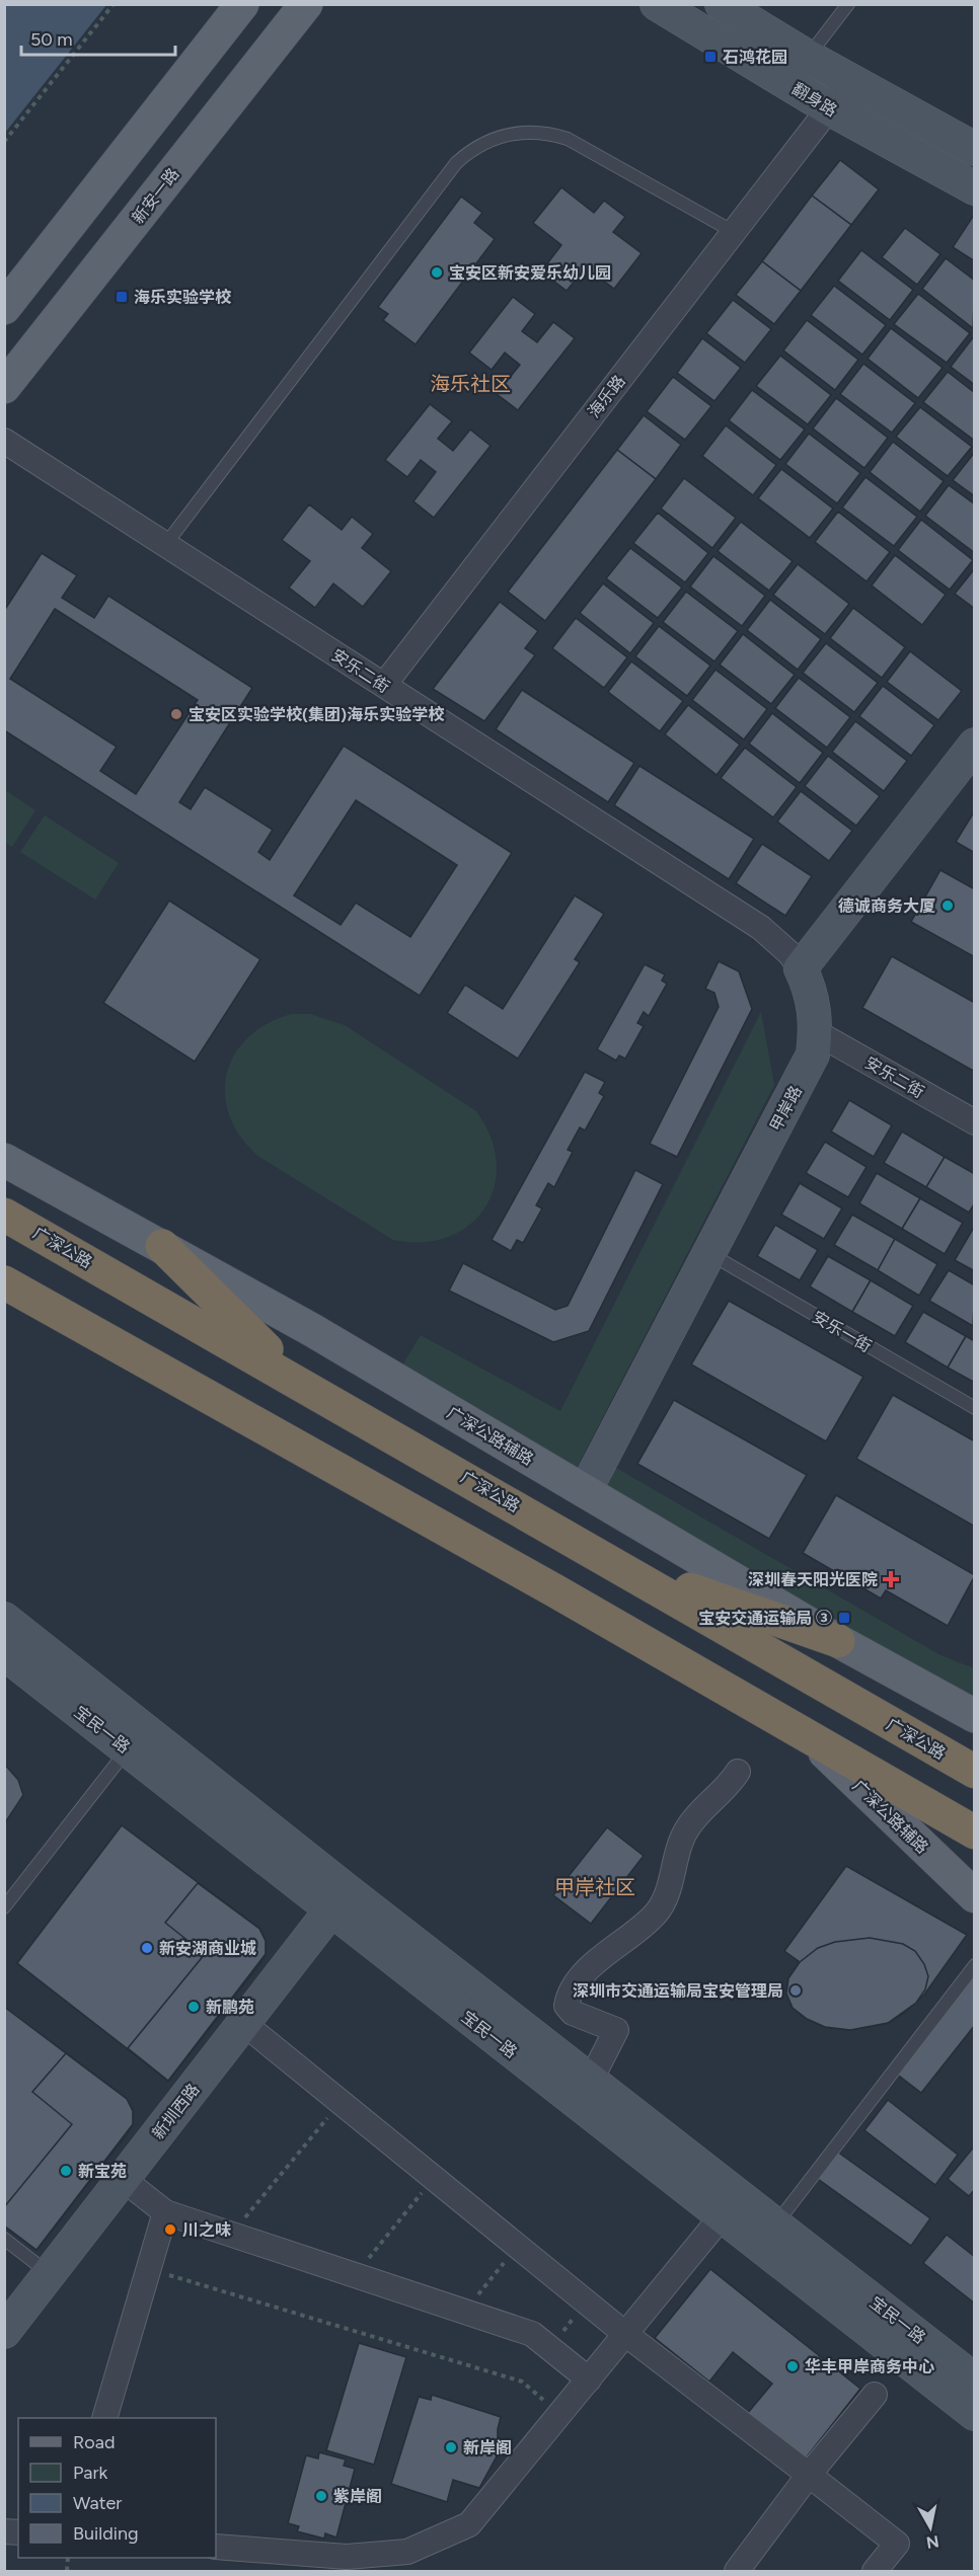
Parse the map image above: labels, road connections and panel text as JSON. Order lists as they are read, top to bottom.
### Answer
{
  "streets": {
    "highway": ["广深公路"],
    "main road": [
      "翻身路",
      "新安一路",
      "甲岸路",
      "广深公路辅路",
      "宝民一路",
      "新圳西路"
    ],
    "street": ["海乐路", "安乐二街"],
    "lane": ["安乐一街"]
  },
  "crossings": [
    ["翻身路", "海乐路"],
    ["海乐路", "安乐二街"],
    ["安乐二街", "甲岸路"],
    ["甲岸路", "安乐一街"],
    ["甲岸路", "广深公路辅路"],
    ["宝民一路", "新圳西路"]
  ],
  "districts": ["海乐社区", "甲岸社区"],
  "places": {
    "transit": ["石鸿花园", "海乐实验学校", "宝安交通运输局 ③"],
    "other": [
      "宝安区新安爱乐幼儿园",
      "宝安区实验学校(集团)海乐实验学校",
      "德诚商务大厦",
      "新安湖商业城",
      "深圳市交通运输局宝安管理局",
      "新鹏苑",
      "新宝苑",
      "川之味",
      "华丰甲岸商务中心",
      "新岸阁",
      "紫岸阁"
    ],
    "health": ["深圳春天阳光医院"]
  },
  "legend": [
    "Road",
    "Park",
    "Water",
    "Building"
  ],
  "scale_bar": "50 m",
  "north": "bottom"
}
